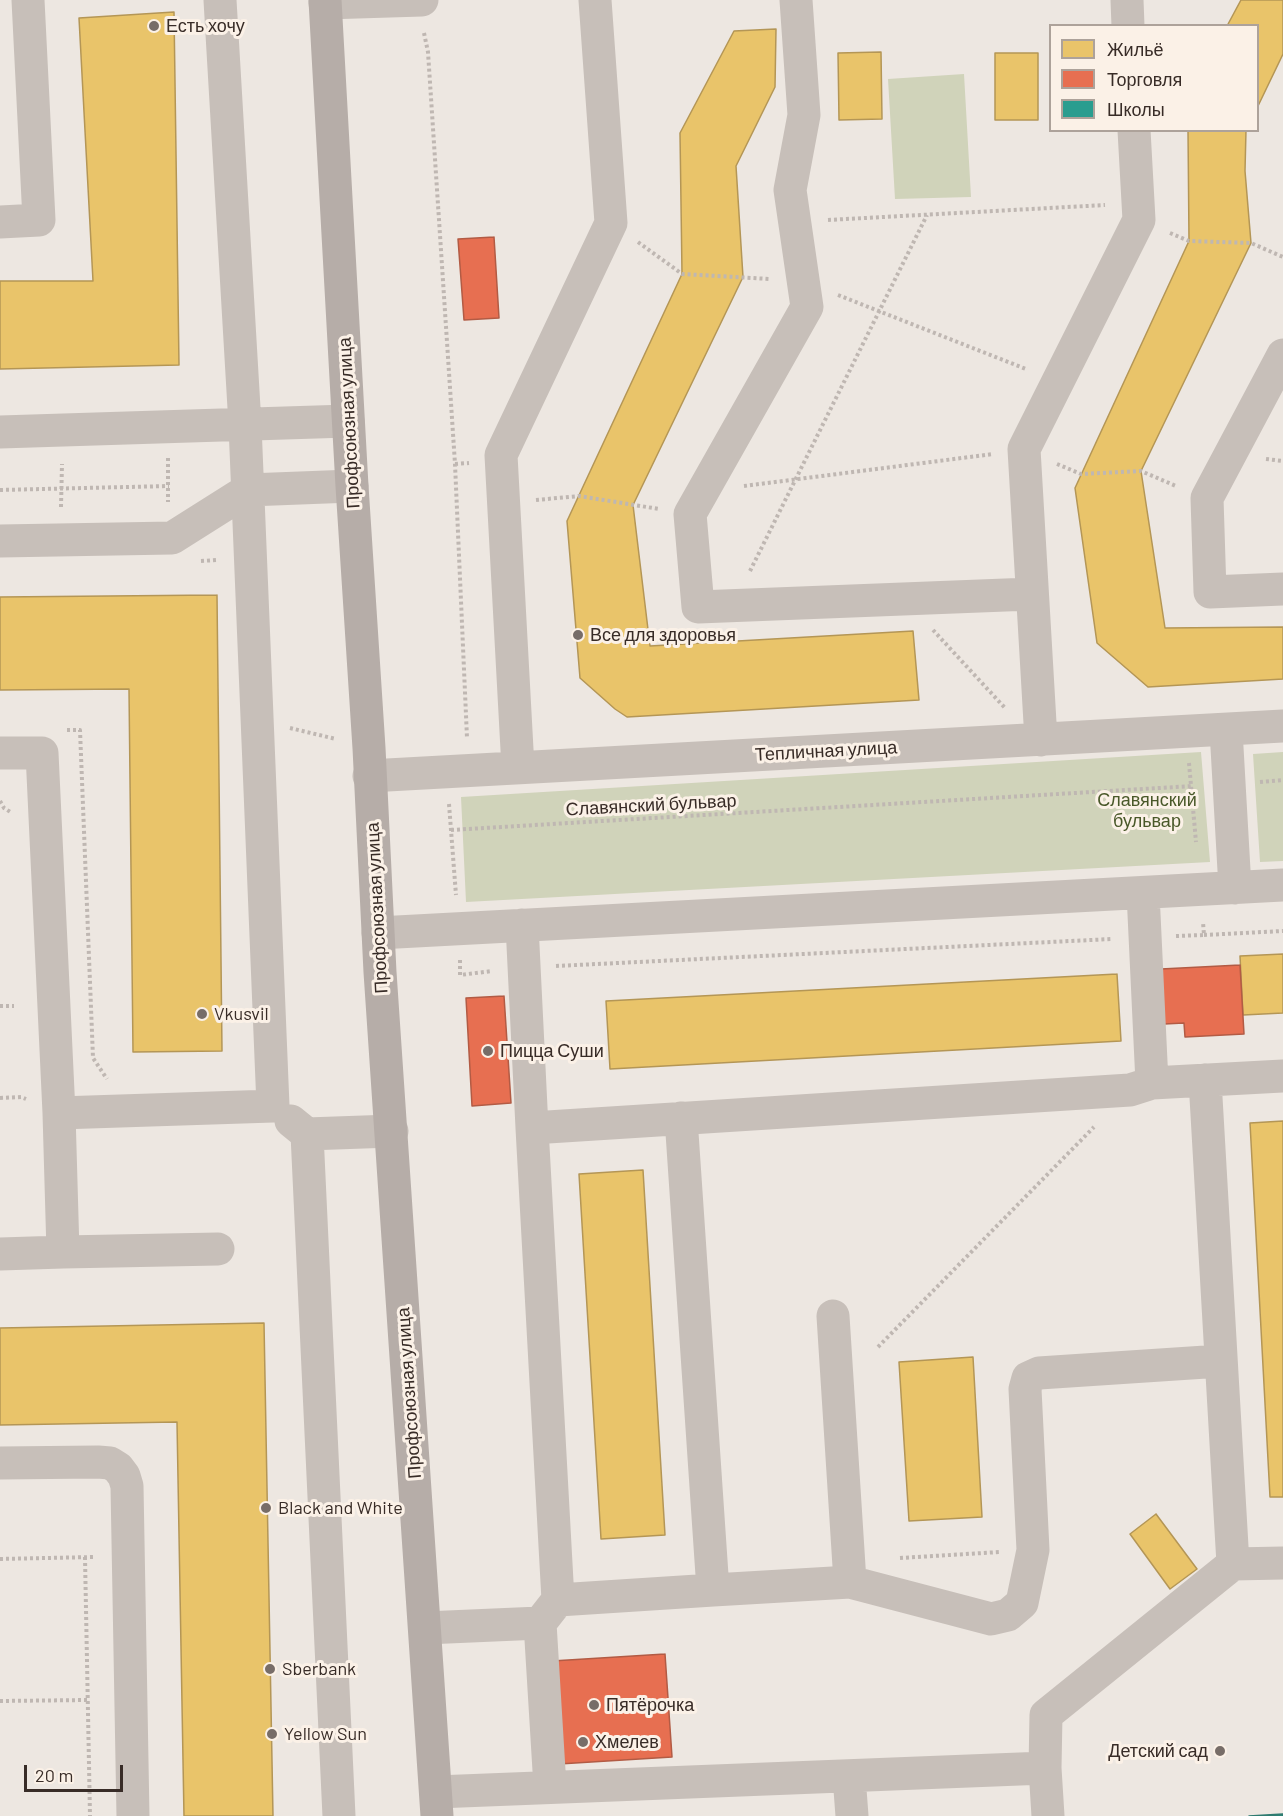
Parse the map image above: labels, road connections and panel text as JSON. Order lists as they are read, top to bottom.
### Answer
{
  "streets": {
    "main road": ["Профсоюзная улица"],
    "street": ["Тепличная улица"],
    "path": ["Славянский бульвар"]
  },
  "crossings": [
    ["Профсоюзная улица", "Тепличная улица"]
  ],
  "parks": ["Славянский бульвар"],
  "places": [
    "Есть хочу",
    "Все для здоровья",
    "Vkusvil",
    "Пицца Суши",
    "Black and White",
    "Sberbank",
    "Пятёрочка",
    "Yellow Sun",
    "Хмелев",
    "Детский сад"
  ],
  "legend": ["Жильё", "Торговля", "Школы"],
  "scale_bar": "20 m"
}
